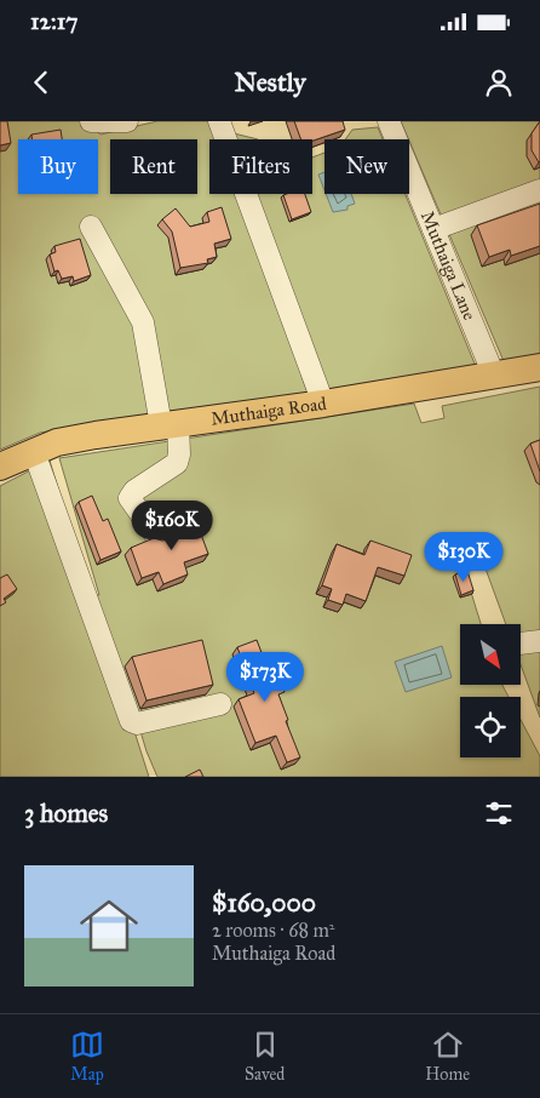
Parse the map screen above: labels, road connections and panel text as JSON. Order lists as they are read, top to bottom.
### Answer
{
  "streets": {
    "main road": ["Muthaiga Road"],
    "street": ["Muthaiga Lane"]
  },
  "crossings": [
    ["Muthaiga Lane", "Muthaiga Road"]
  ],
  "north": "bottom right",
  "page": {
    "status": "12:17",
    "header": "Nestly",
    "chip": [
      "Buy",
      "Rent",
      "Filters",
      "New"
    ],
    "price": ["$160K", "$130K", "$173K"],
    "heading": "3 homes",
    "list": [
      {
        "name": "$160,000",
        "note": "2 rooms · 68 m² · Muthaiga Road"
      }
    ],
    "tabs": ["Map", "Saved", "Home"]
  }
}
